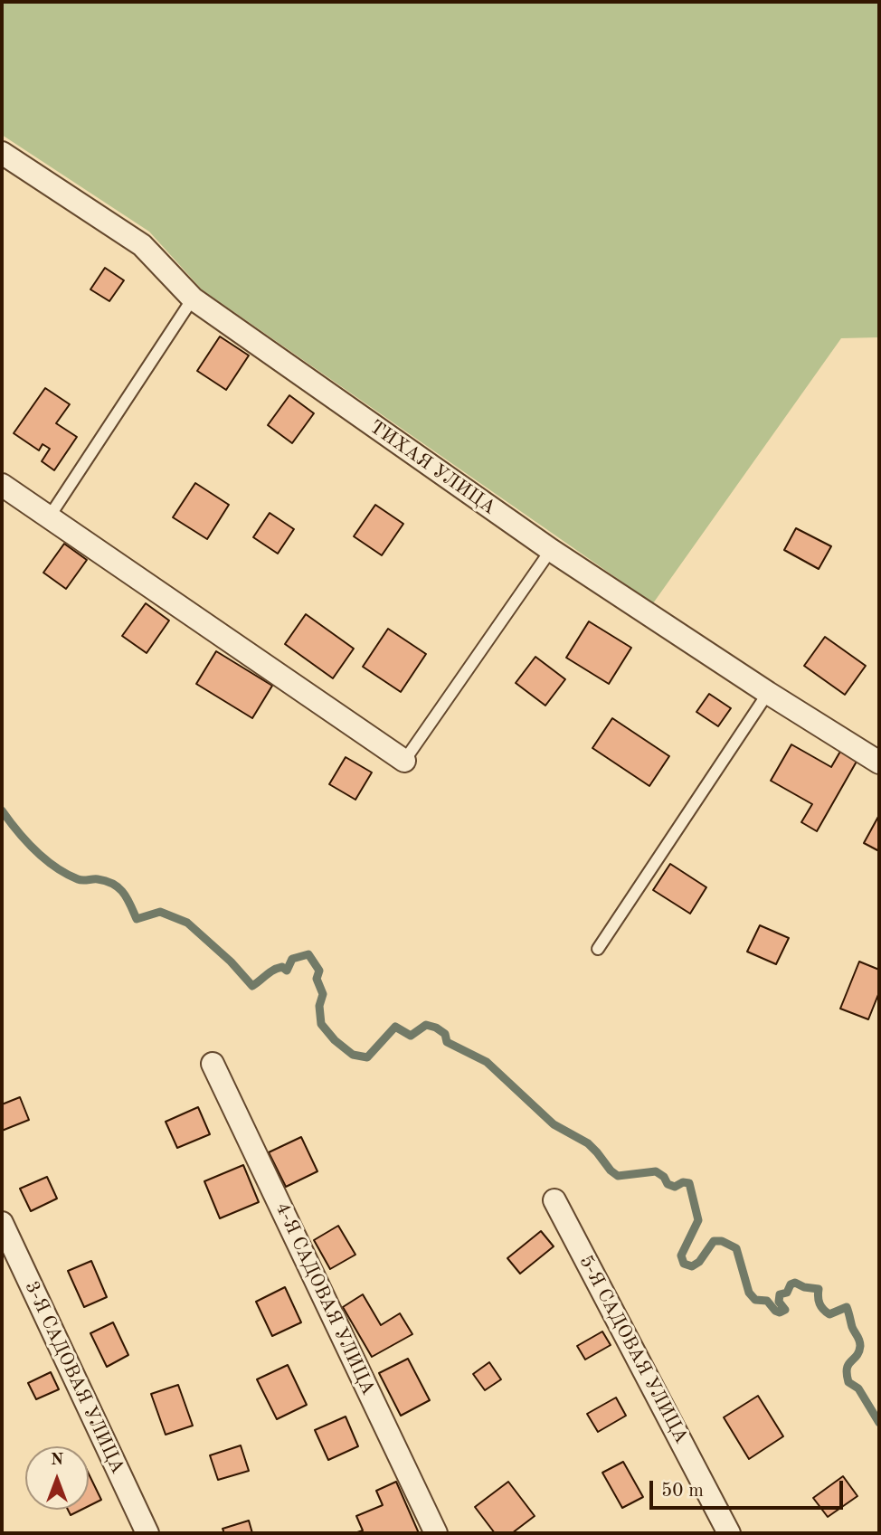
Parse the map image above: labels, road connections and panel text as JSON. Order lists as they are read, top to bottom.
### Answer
{
  "streets": {
    "street": [
      "ТИХАЯ УЛИЦА",
      "4-Я САДОВАЯ УЛИЦА",
      "5-Я САДОВАЯ УЛИЦА",
      "3-Я САДОВАЯ УЛИЦА"
    ]
  },
  "scale_bar": "50 m",
  "north": "top"
}
